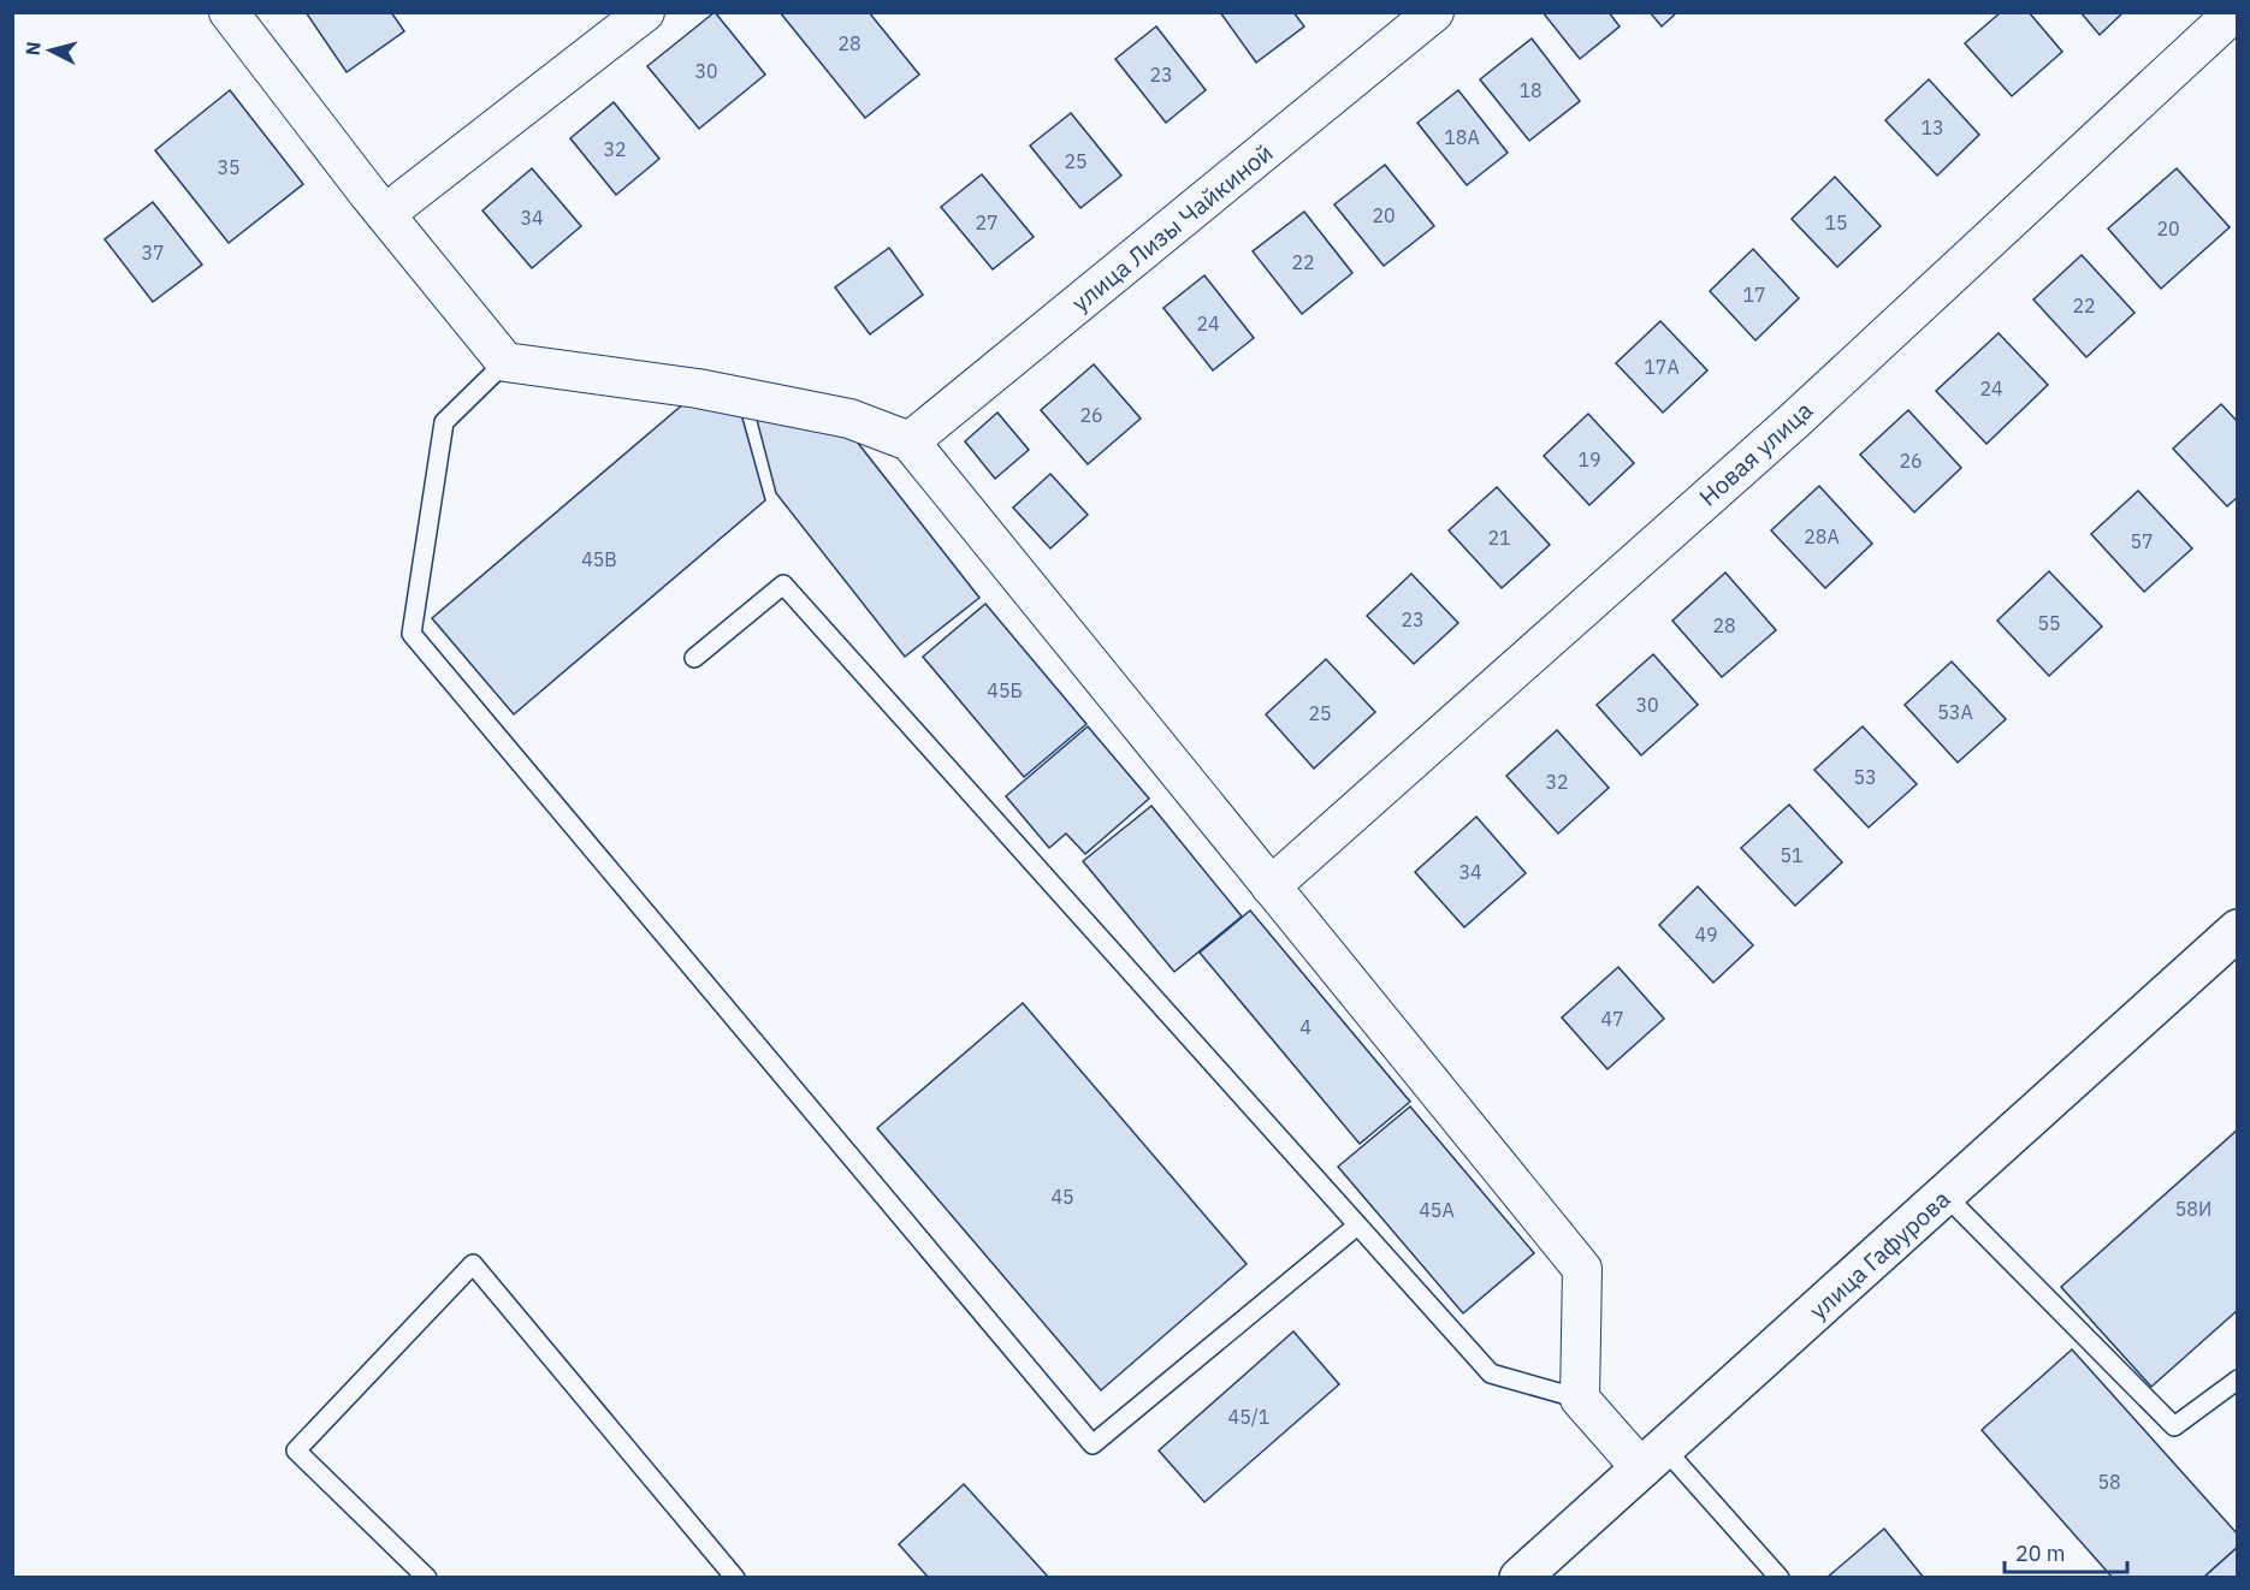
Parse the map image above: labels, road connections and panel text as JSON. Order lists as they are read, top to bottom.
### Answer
{
  "streets": {
    "main road": ["улица Гафурова"],
    "street": ["улица Лизы Чайкиной", "Новая улица"]
  },
  "house_numbers": [
    "28",
    "30",
    "23",
    "18",
    "13",
    "18А",
    "32",
    "25",
    "35",
    "20",
    "34",
    "27",
    "15",
    "20",
    "37",
    "22",
    "17",
    "22",
    "24",
    "17А",
    "24",
    "26",
    "19",
    "26",
    "28А",
    "21",
    "57",
    "45В",
    "23",
    "55",
    "28",
    "45Б",
    "30",
    "53А",
    "25",
    "53",
    "32",
    "51",
    "34",
    "49",
    "47",
    "4",
    "45",
    "58И",
    "45А",
    "45/1",
    "58"
  ],
  "scale_bar": "20 m",
  "north": "left"
}
